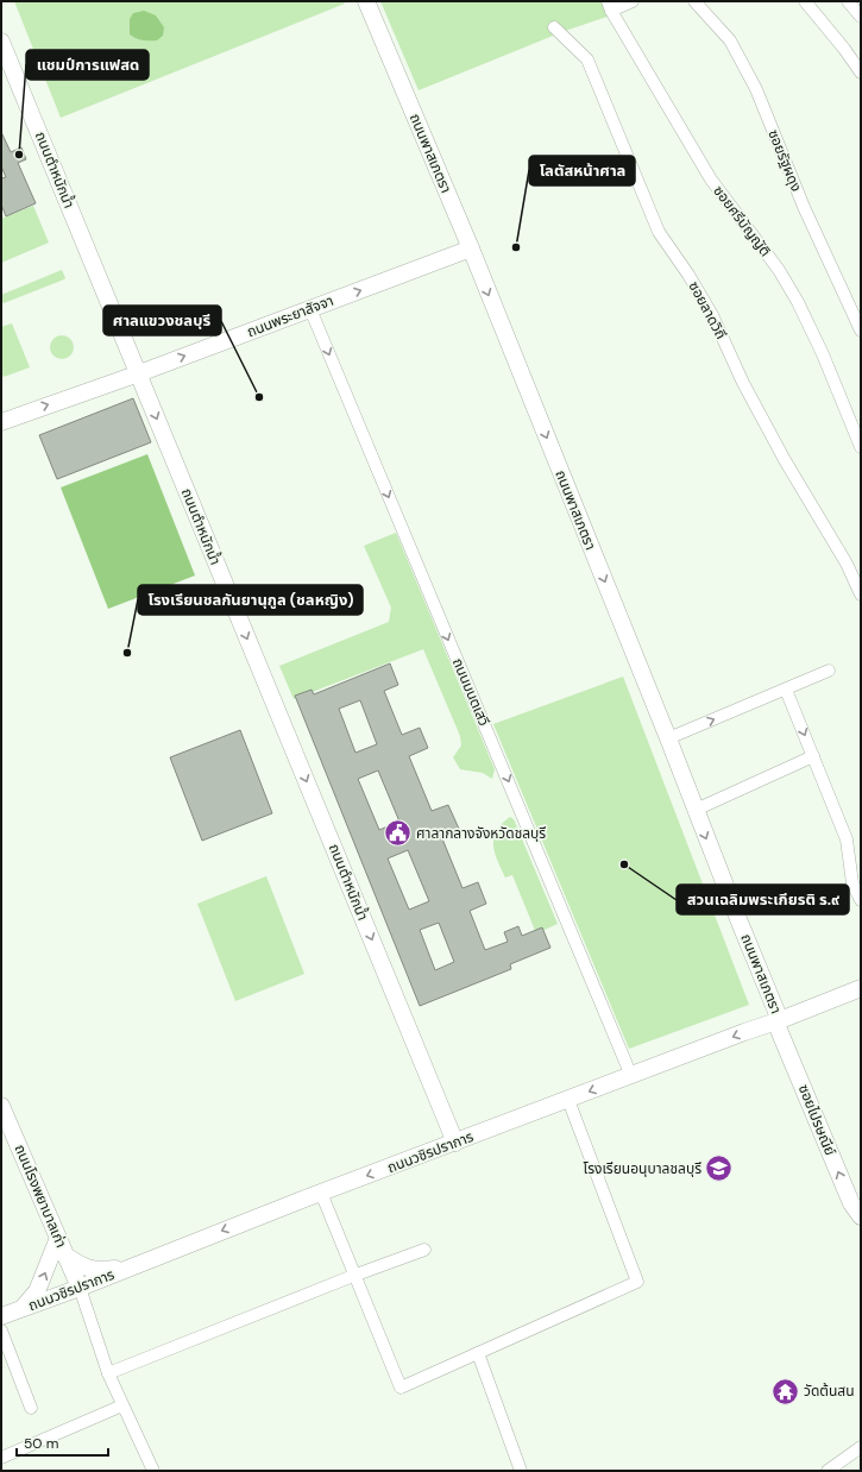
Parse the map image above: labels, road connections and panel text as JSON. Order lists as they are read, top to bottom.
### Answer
{
  "streets": {
    "street": [
      "ถนนพาสเภตรา",
      "ซอยรัฐผดุง",
      "ถนนตำหนักน้ำ",
      "ซอยศรีบัญญัติ",
      "ซอยลาดวิถี",
      "ถนนพระยาสัจจา",
      "ถนนมนตเสวี",
      "ซอยไปรษณีย์",
      "ถนนวชิรปราการ",
      "ถนนโรงพยาบาลเก่า"
    ]
  },
  "crossings": [
    ["ถนนพาสเภตรา", "ถนนพระยาสัจจา"],
    ["ถนนพาสเภตรา", "ซอยไปรษณีย์"],
    ["ถนนพาสเภตรา", "ถนนวชิรปราการ"],
    ["ถนนตำหนักน้ำ", "ถนนพระยาสัจจา"],
    ["ถนนตำหนักน้ำ", "ถนนวชิรปราการ"],
    ["ถนนพระยาสัจจา", "ถนนมนตเสวี"],
    ["ถนนมนตเสวี", "ถนนวชิรปราการ"],
    ["ซอยไปรษณีย์", "ถนนวชิรปราการ"],
    ["ถนนวชิรปราการ", "ถนนโรงพยาบาลเก่า"]
  ],
  "one_way": [
    "ถนนพาสเภตรา",
    "ถนนตำหนักน้ำ",
    "ถนนพระยาสัจจา",
    "ถนนมนตเสวี",
    "ซอยไปรษณีย์"
  ],
  "places": {
    "other": [
      "แชมป์การแฟสด",
      "โลตัสหน้าศาล",
      "ศาลแขวงชลบุรี",
      "โรงเรียนชลกันยานุกูล (ชลหญิง)",
      "สวนเฉลิมพระเกียรติ ร.๙"
    ],
    "public building": ["ศาลากลางจังหวัดชลบุรี"],
    "school or university": ["โรงเรียนอนุบาลชลบุรี"],
    "temple": ["วัดต้นสน"]
  },
  "scale_bar": "50 m"
}
